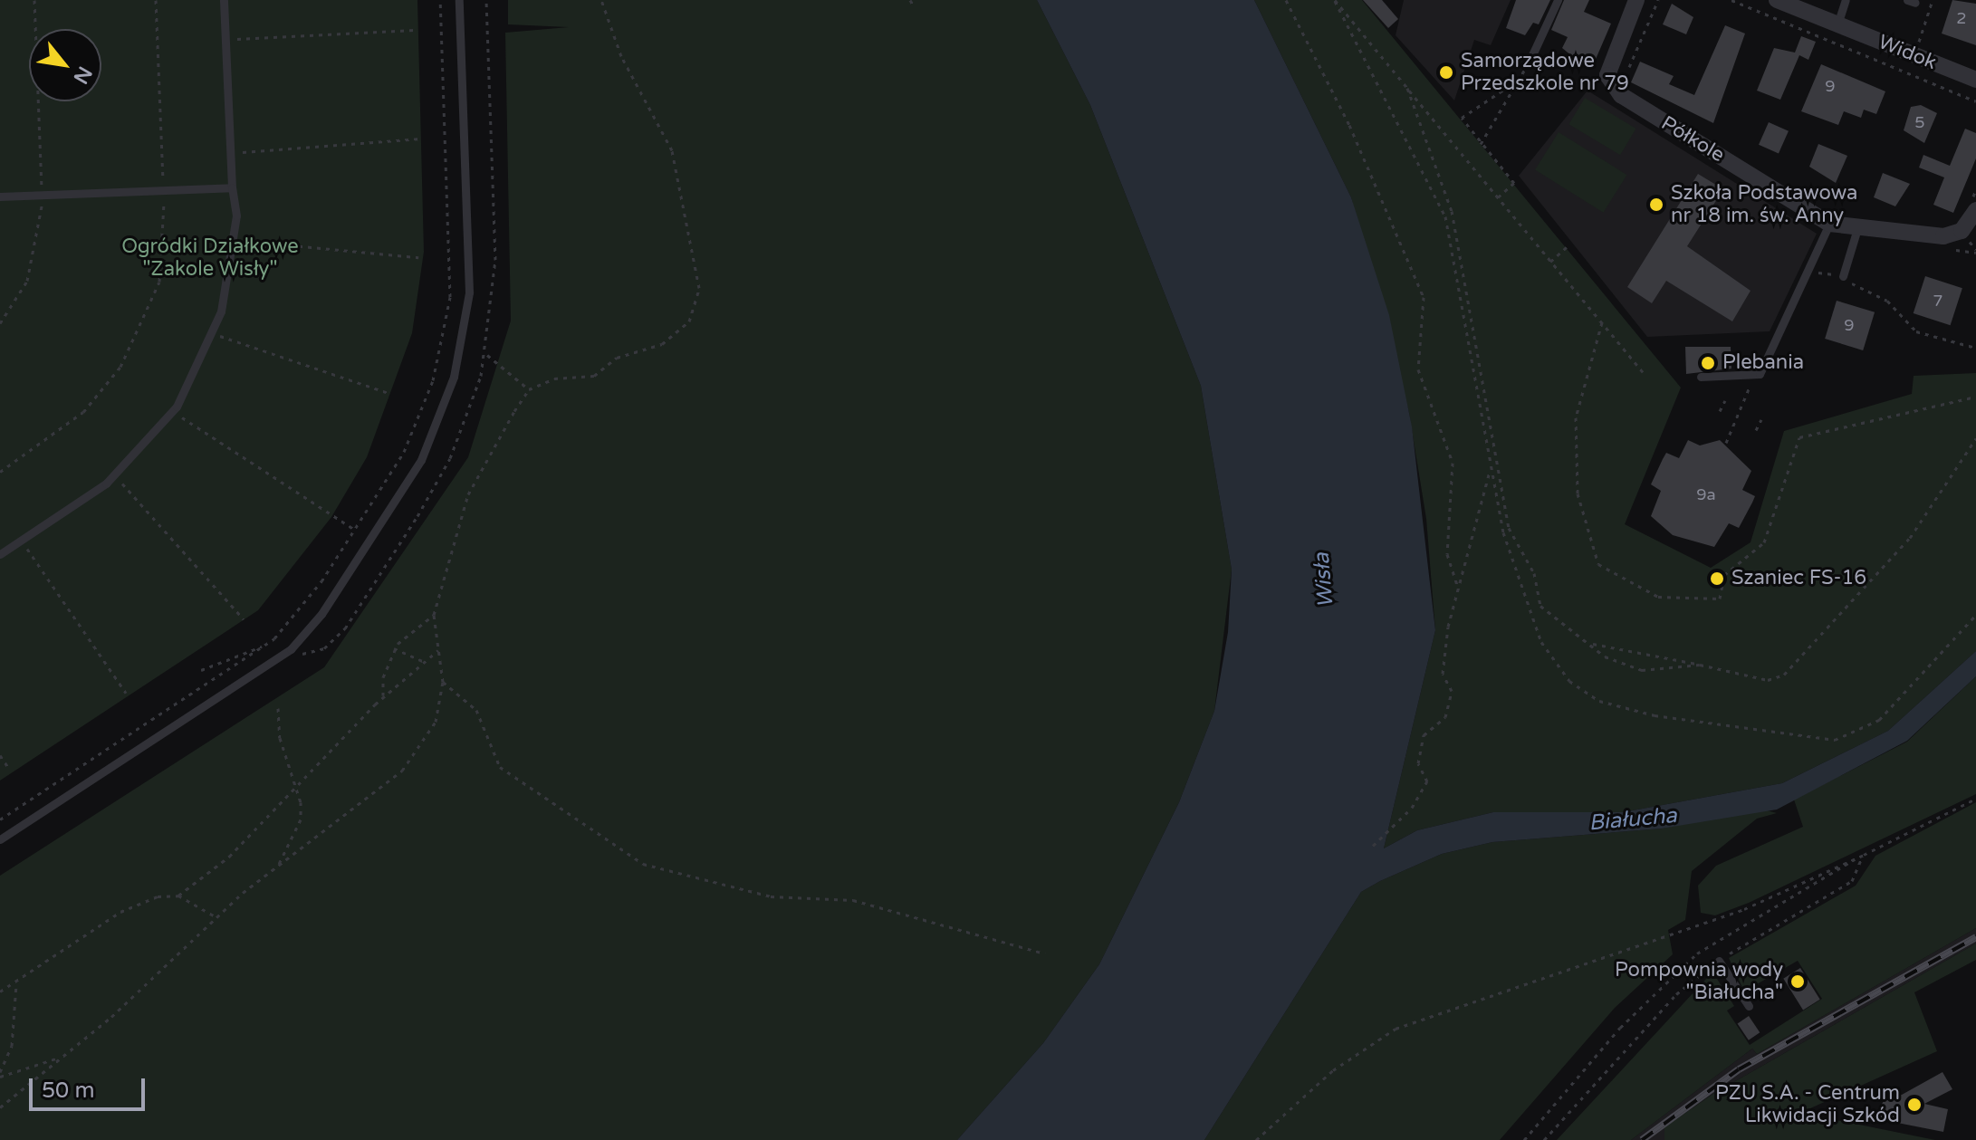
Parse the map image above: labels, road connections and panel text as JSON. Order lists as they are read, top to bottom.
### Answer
{
  "streets": {
    "street": ["Widok", "Półkole"]
  },
  "water": ["Wisła", "Białucha"],
  "parks": ["Ogródki Działkowe \"Zakole Wisły\""],
  "places": [
    "Samorządowe Przedszkole nr 79",
    "Szkoła Podstawowa nr 18 im. św. Anny",
    "Plebania",
    "Szaniec FS-16",
    "Pompownia wody \"Białucha\"",
    "PZU S.A. - Centrum Likwidacji Szkód"
  ],
  "house_numbers": [
    "2",
    "9",
    "5",
    "7",
    "9",
    "9a"
  ],
  "scale_bar": "50 m",
  "north": "bottom right"
}
